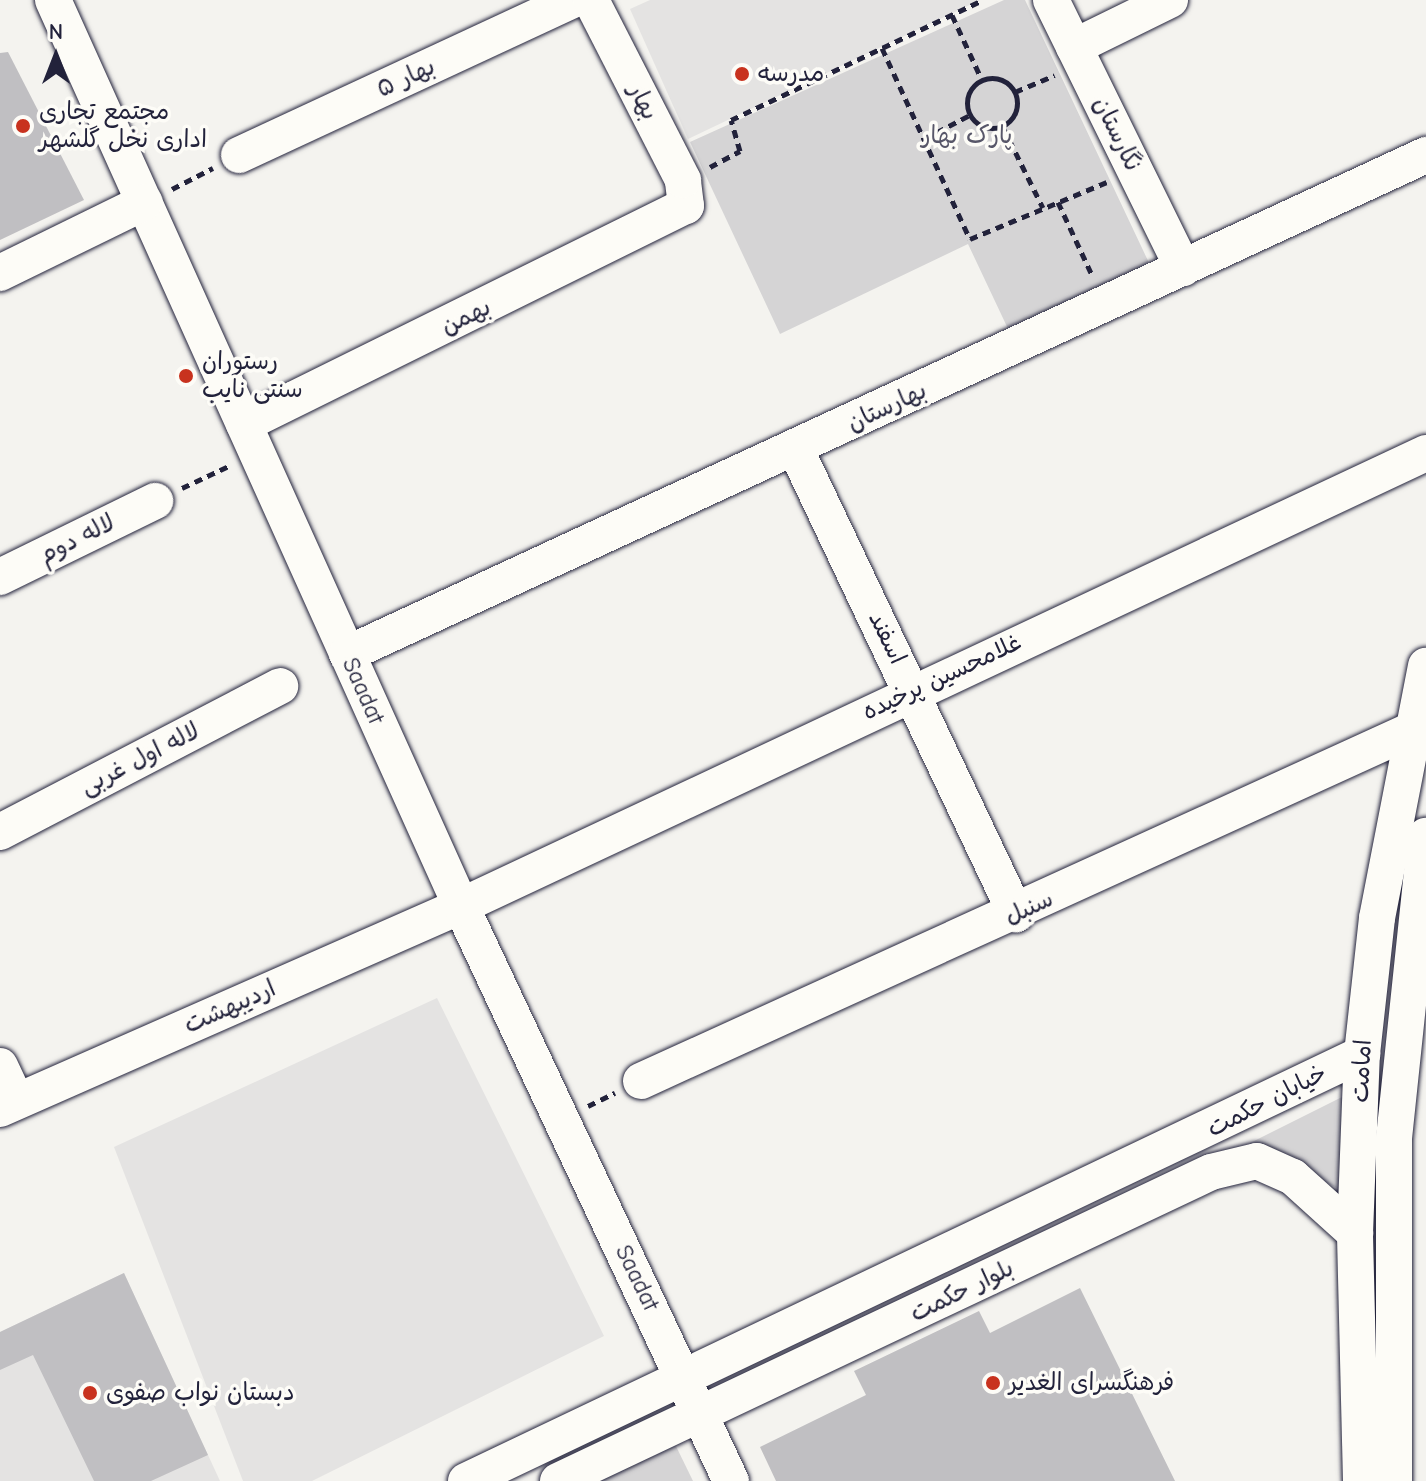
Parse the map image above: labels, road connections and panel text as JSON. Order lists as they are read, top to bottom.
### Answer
{
  "streets": {
    "street": [
      "بهار ۵",
      "بهار",
      "نگارستان",
      "بهمن",
      "بهارستان",
      "لاله دوم",
      "اسفند",
      "غلامحسین پرخیده",
      "Saadat",
      "لاله اول غربی",
      "سنبل",
      "اردیبهشت",
      "امامت",
      "خیابان حکمت",
      "بلوار حکمت"
    ]
  },
  "crossings": [
    ["بهار", "بهمن"],
    ["نگارستان", "بهارستان"],
    ["بهمن", "Saadat"],
    ["بهارستان", "اسفند"],
    ["بهارستان", "Saadat"],
    ["اسفند", "غلامحسین پرخیده"],
    ["اسفند", "سنبل"],
    ["غلامحسین پرخیده", "Saadat"],
    ["غلامحسین پرخیده", "اردیبهشت"],
    ["Saadat", "اردیبهشت"],
    ["Saadat", "بلوار حکمت"],
    ["سنبل", "امامت"],
    ["امامت", "خیابان حکمت"],
    ["امامت", "بلوار حکمت"],
    ["خیابان حکمت", "بلوار حکمت"]
  ],
  "parks": ["پارک بهار"],
  "places": [
    "مدرسه",
    "مجتمع تجاری اداری نخل گلشهر",
    "رستوران سنتی نایب",
    "فرهنگسرای الغدیر",
    "دبستان نواب صفوی"
  ],
  "north": "top"
}
